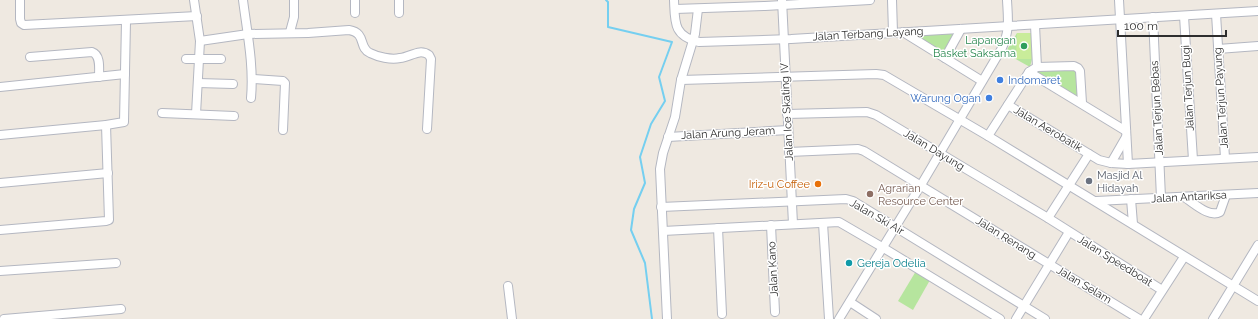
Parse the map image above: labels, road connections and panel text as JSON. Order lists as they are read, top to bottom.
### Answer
{
  "streets": {
    "street": [
      "Jalan Terbang Layang",
      "Jalan Terjun Bugi",
      "Jalan Terjun Payung",
      "Jalan Terjun Bebas",
      "Jalan Ice Skating IV",
      "Jalan Aerobatik",
      "Jalan Arung Jeram",
      "Jalan Dayung",
      "Jalan Antariksa",
      "Jalan Ski Air",
      "Jalan Renang",
      "Jalan Speedboat",
      "Jalan Kano",
      "Jalan Selam"
    ]
  },
  "crossings": [
    ["Jalan Terbang Layang", "Jalan Terjun Bugi"],
    ["Jalan Terbang Layang", "Jalan Terjun Payung"],
    ["Jalan Terbang Layang", "Jalan Terjun Bebas"],
    ["Jalan Terbang Layang", "Jalan Ice Skating IV"],
    ["Jalan Terjun Bugi", "Jalan Aerobatik"],
    ["Jalan Terjun Payung", "Jalan Aerobatik"],
    ["Jalan Terjun Bebas", "Jalan Aerobatik"],
    ["Jalan Terjun Bebas", "Jalan Antariksa"],
    ["Jalan Ice Skating IV", "Jalan Arung Jeram"],
    ["Jalan Ice Skating IV", "Jalan Dayung"],
    ["Jalan Ice Skating IV", "Jalan Ski Air"],
    ["Jalan Ice Skating IV", "Jalan Renang"],
    ["Jalan Arung Jeram", "Jalan Ski Air"],
    ["Jalan Dayung", "Jalan Speedboat"],
    ["Jalan Ski Air", "Jalan Kano"],
    ["Jalan Renang", "Jalan Selam"]
  ],
  "places": [
    "Lapangan Basket Saksama",
    "Indomaret",
    "Warung Ogan",
    "Masjid Al Hidayah",
    "Iriz-u Coffee",
    "Agrarian Resource Center",
    "Gereja Odelia"
  ],
  "scale_bar": "100 m"
}
